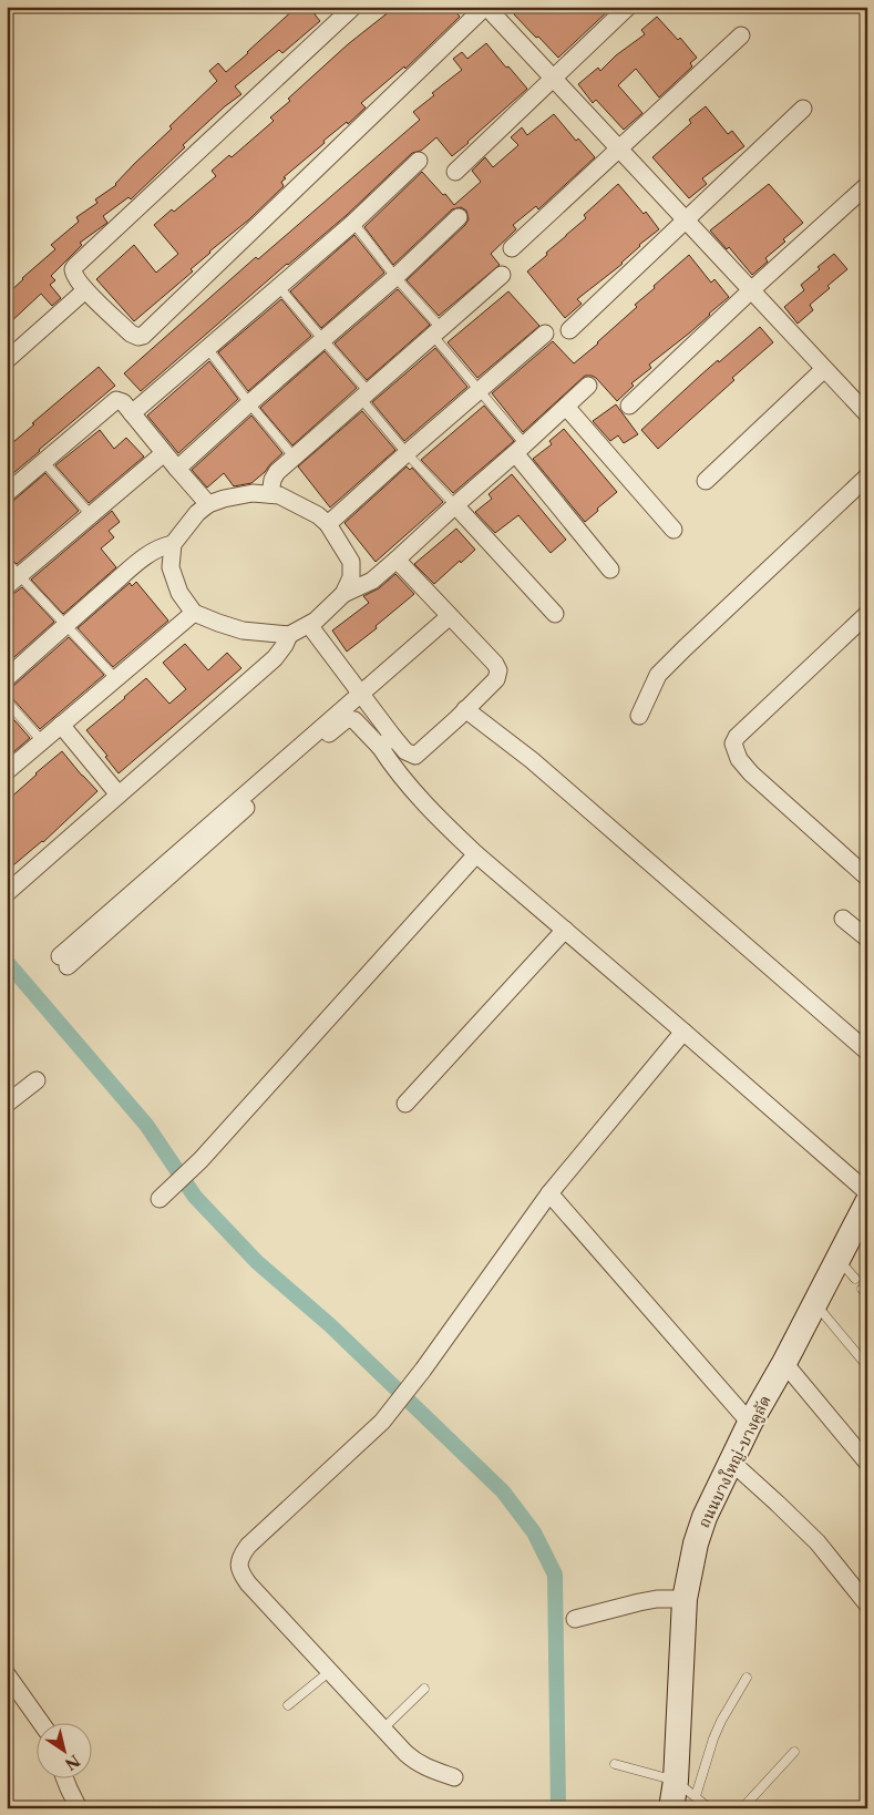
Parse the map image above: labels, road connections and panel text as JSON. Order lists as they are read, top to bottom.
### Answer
{
  "streets": {
    "street": ["ถนนบางใหญ่-บางคูลัด"]
  },
  "north": "bottom right"
}
